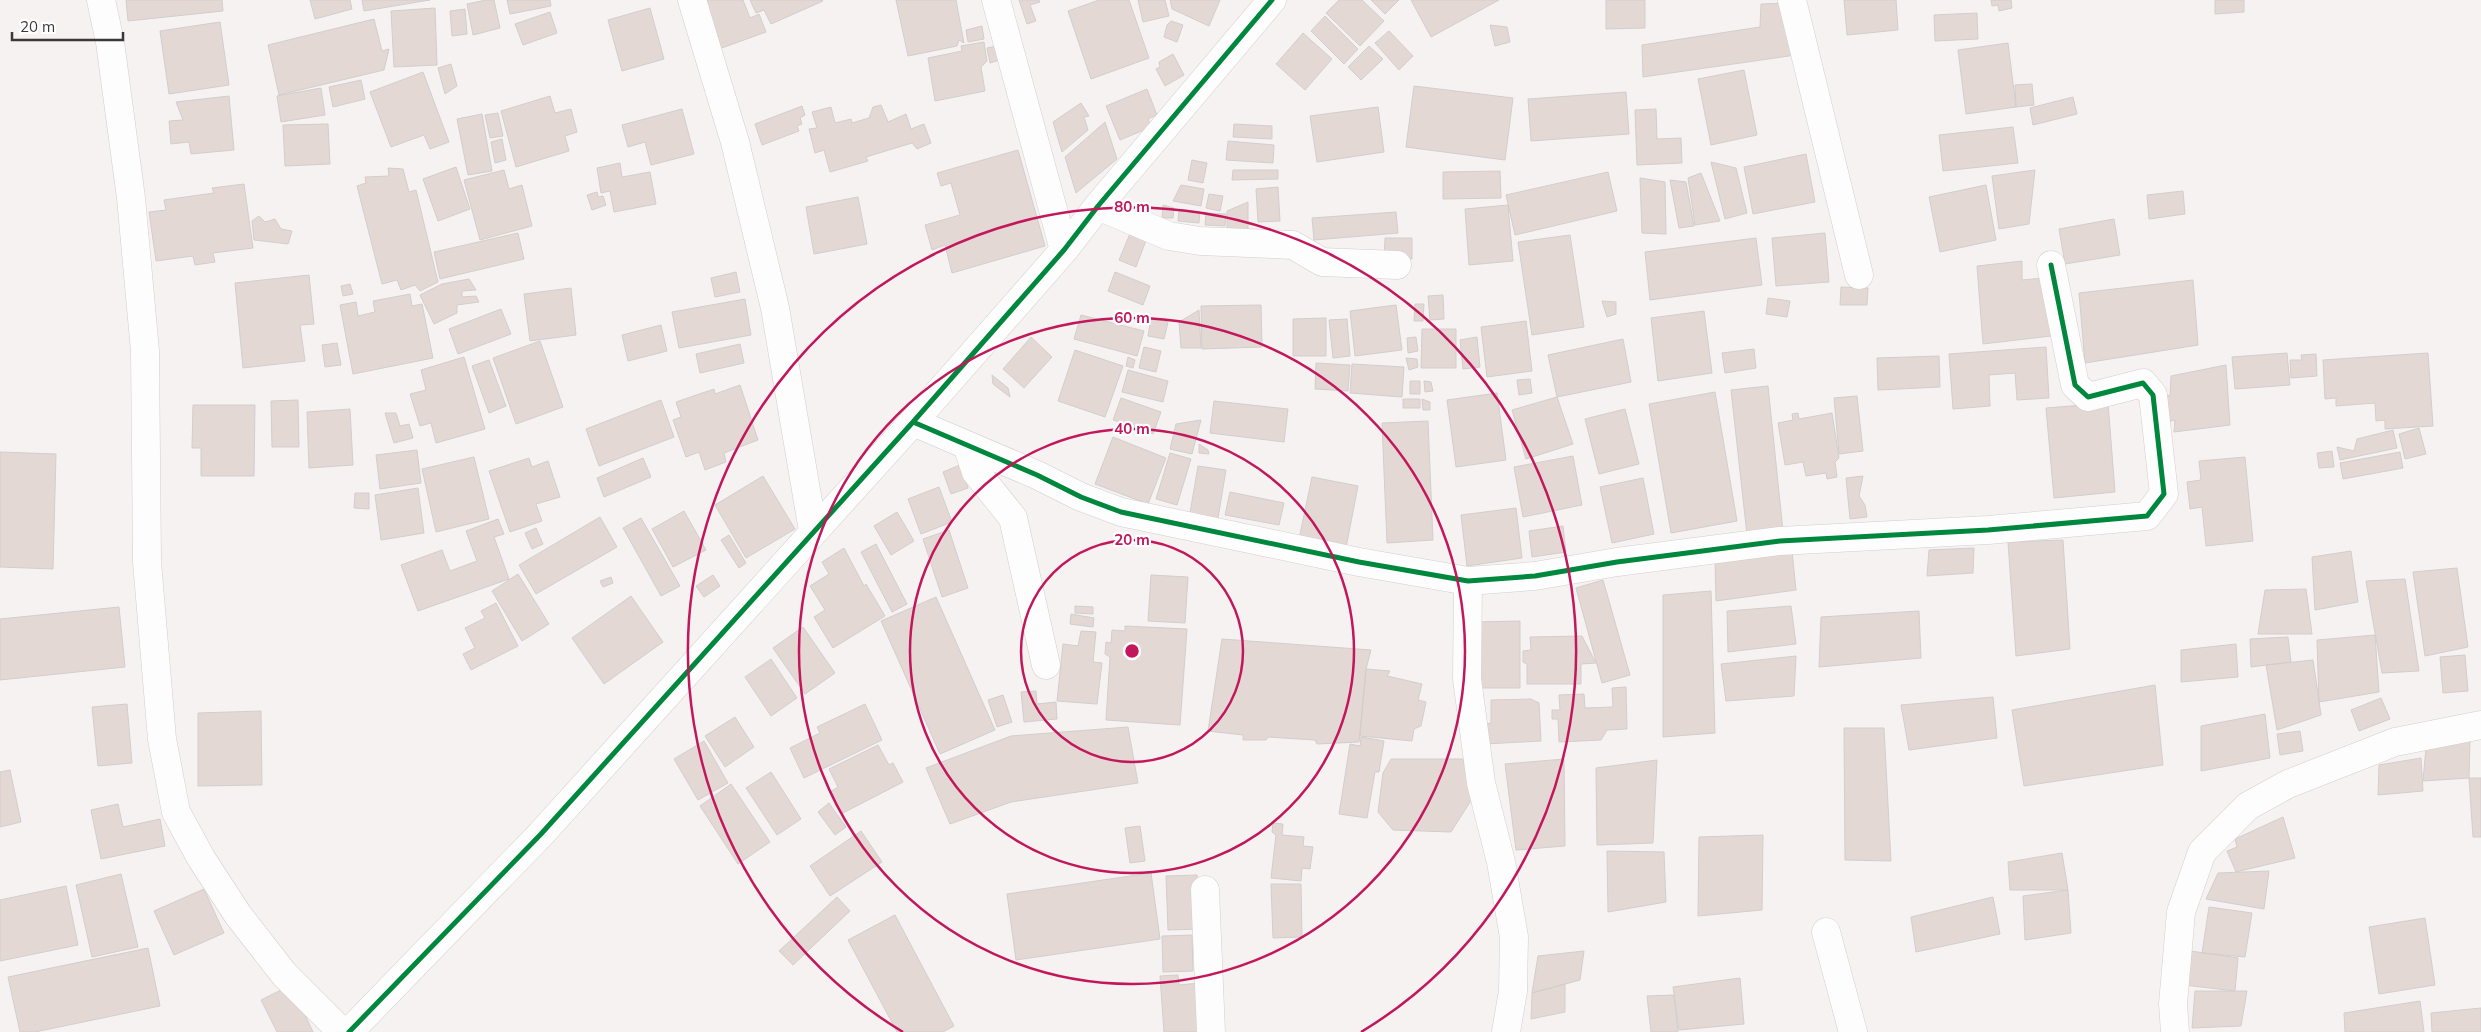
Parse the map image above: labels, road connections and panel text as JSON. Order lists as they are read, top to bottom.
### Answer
{
  "scale_bar": "20 m",
  "rings": [
    "80 m",
    "60 m",
    "40 m",
    "20 m"
  ]
}
